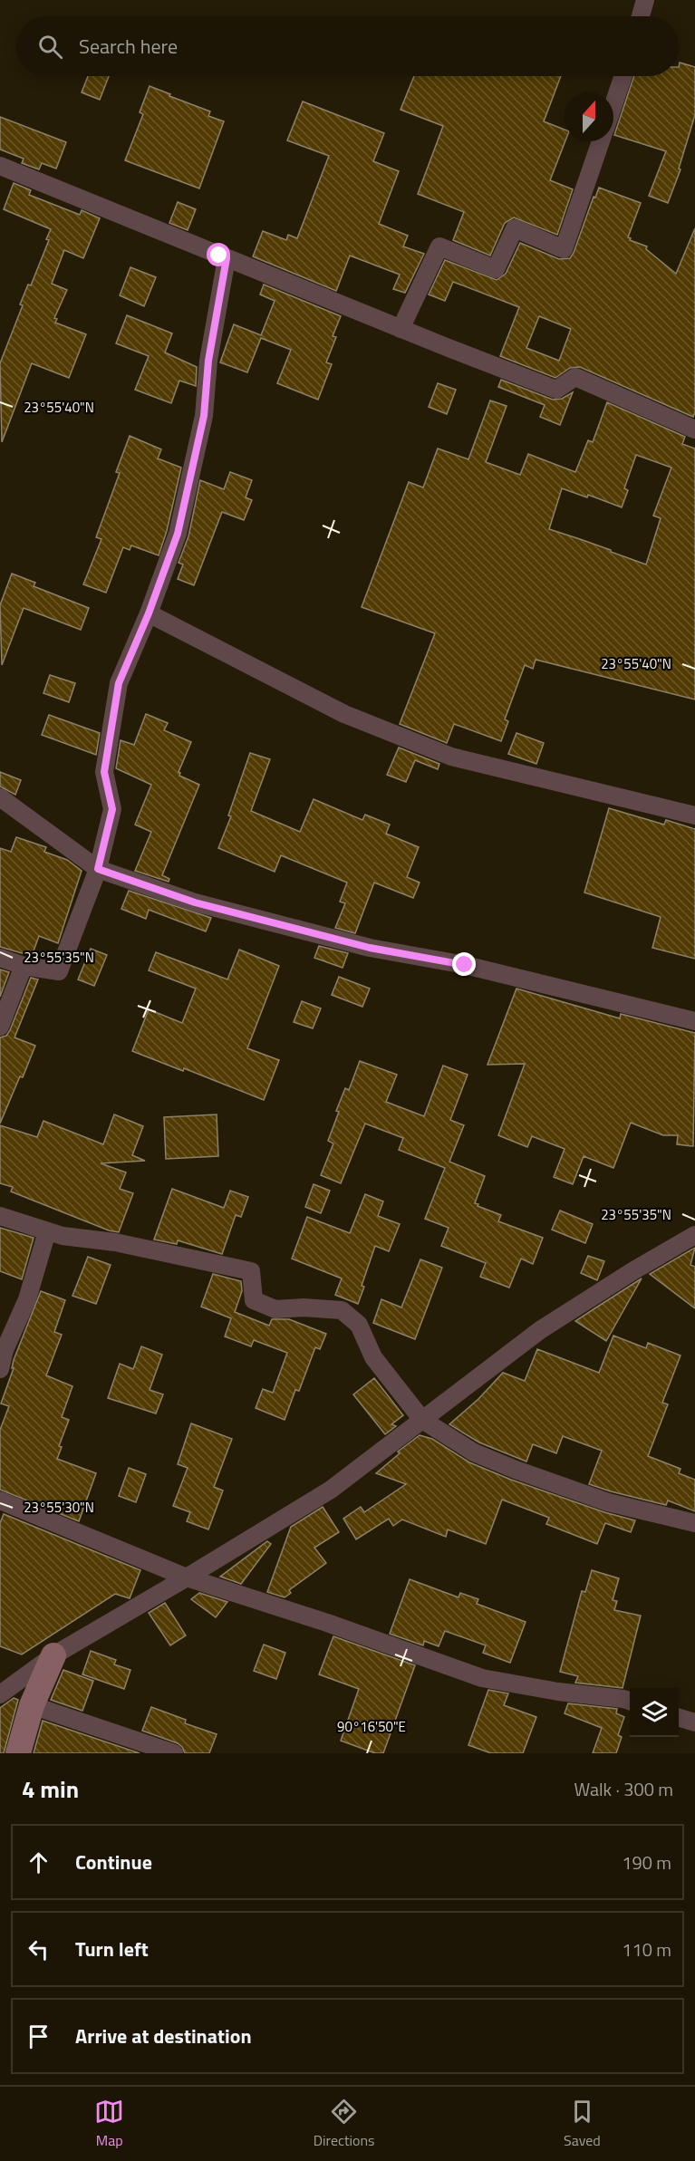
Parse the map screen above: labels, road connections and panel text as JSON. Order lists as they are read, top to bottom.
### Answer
{
  "north": "top",
  "page": {
    "search": "Search here",
    "heading": ["4 min", "Walk · 300 m"],
    "list": [
      ["Continue", "190 m"],
      ["Turn left", "110 m"],
      "Arrive at destination"
    ],
    "nav": ["Map", "Directions", "Saved"]
  },
  "coordinates": [
    "23°55'40\"N",
    "23°55'35\"N",
    "23°55'30\"N",
    "90°16'50\"E"
  ]
}
